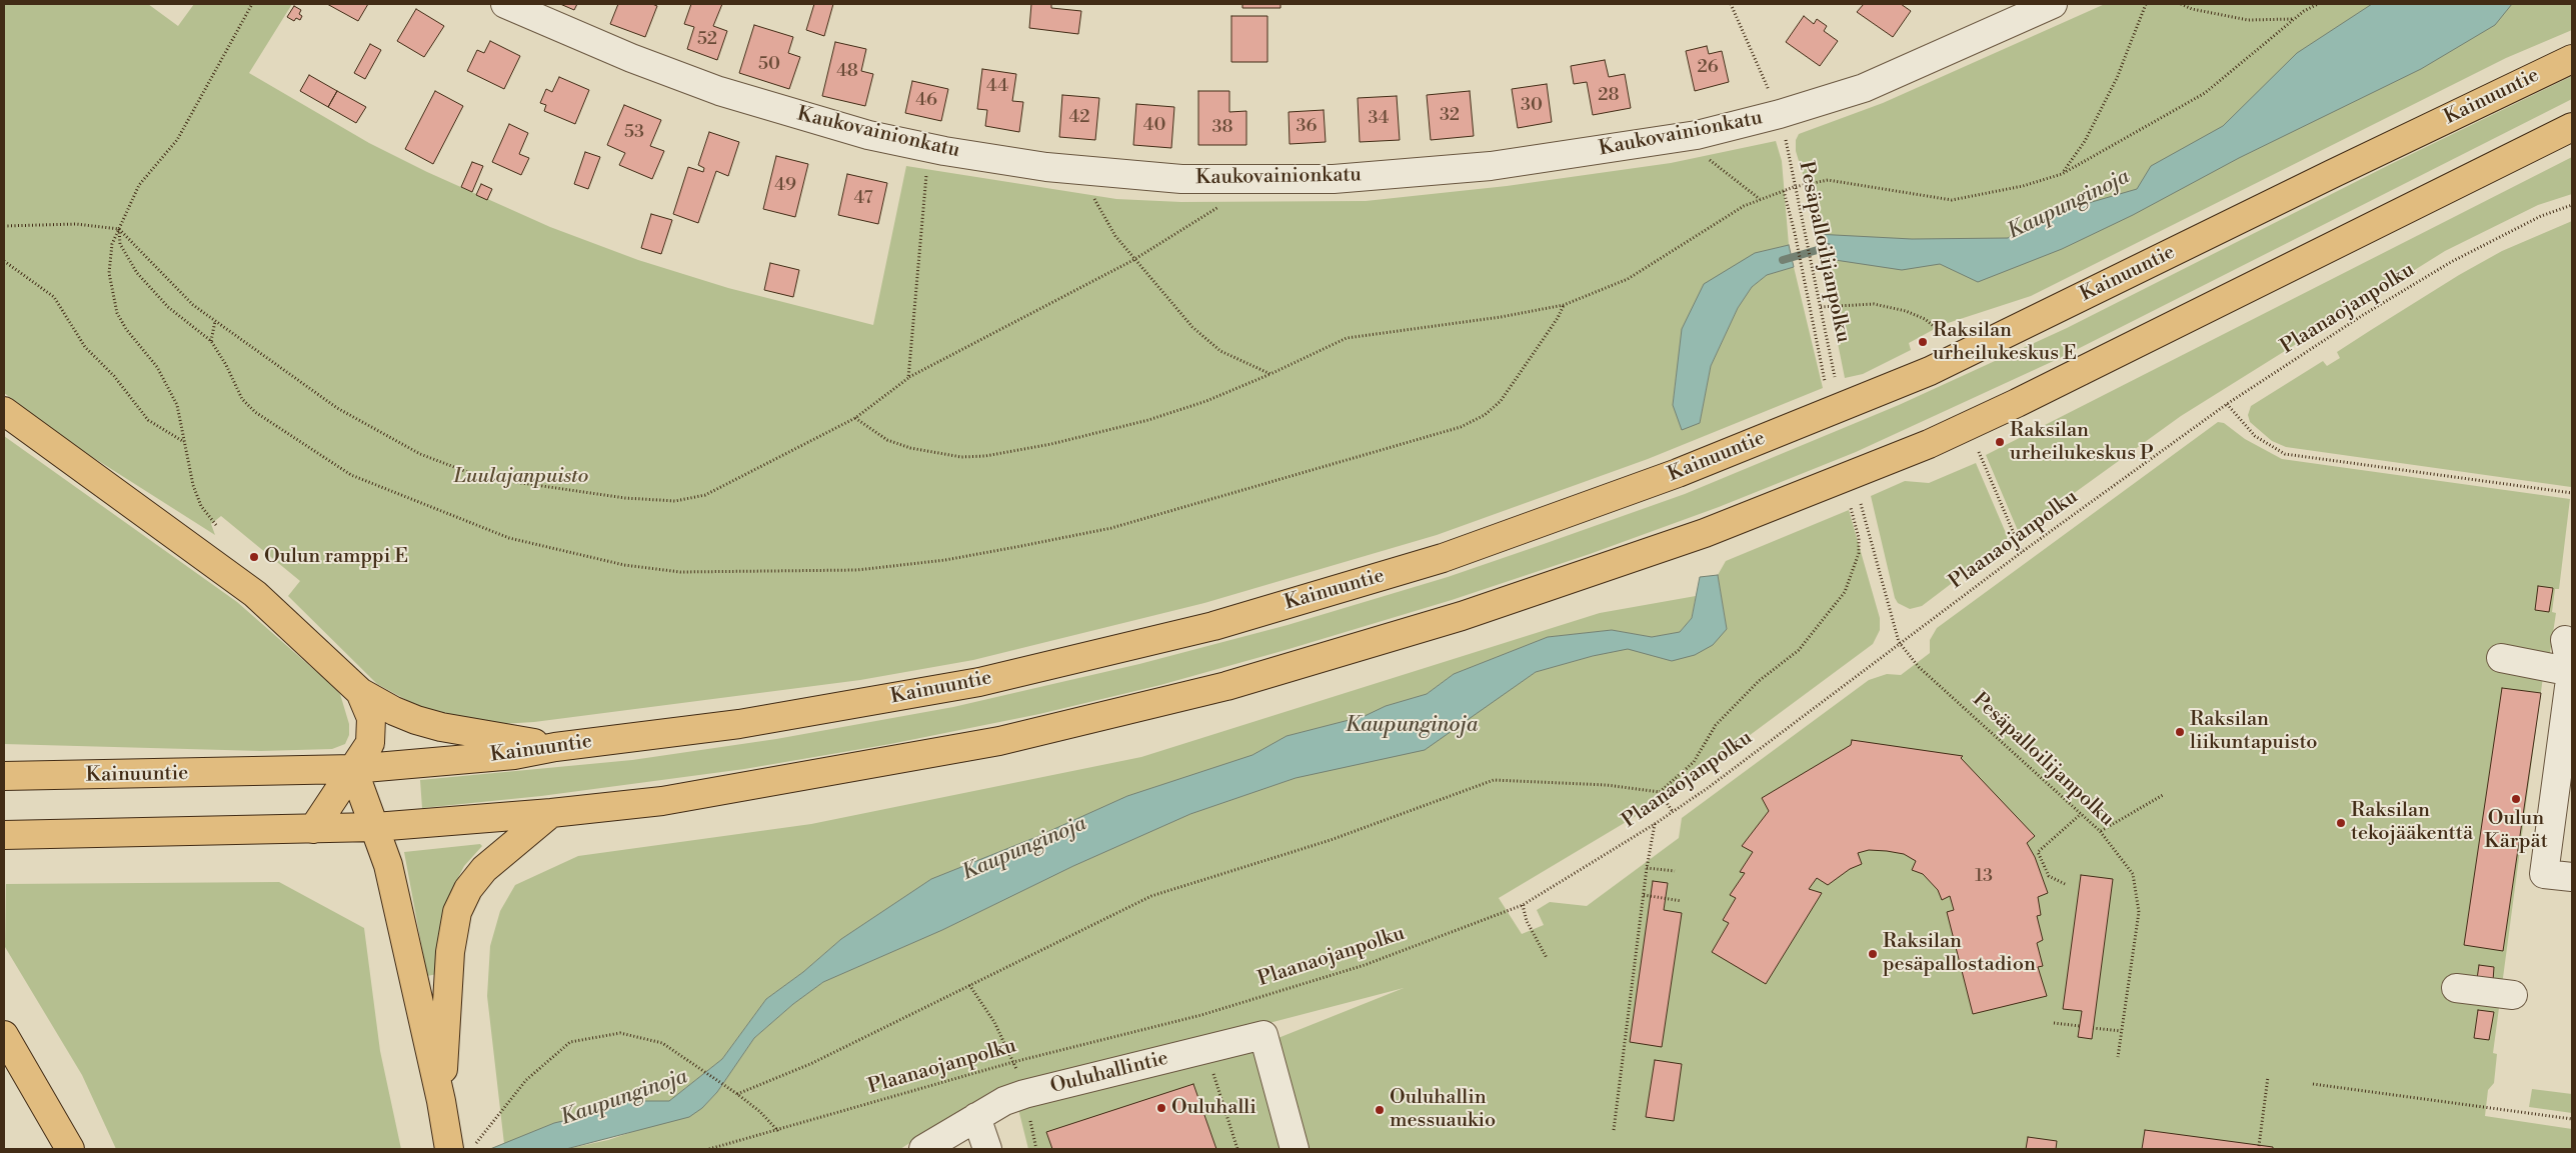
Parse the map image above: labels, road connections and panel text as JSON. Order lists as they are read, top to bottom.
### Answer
{
  "streets": {
    "highway": ["Kainuuntie"],
    "street": ["Kaukovainionkatu", "Ouluhallintie"],
    "path": ["Pesäpalloilijanpolku", "Plaanaojanpolku"]
  },
  "crossings": [
    ["Kaukovainionkatu", "Pesäpalloilijanpolku"],
    ["Pesäpalloilijanpolku", "Plaanaojanpolku"]
  ],
  "water": ["Kaupunginoja"],
  "parks": ["Luulajanpuisto"],
  "places": [
    "Raksilan urheilukeskus E",
    "Raksilan urheilukeskus P",
    "Oulun ramppi E",
    "Raksilan liikuntapuisto",
    "Oulun Kärpät",
    "Raksilan tekojääkenttä",
    "Raksilan pesäpallostadion",
    "Ouluhalli",
    "Ouluhallin messuaukio"
  ],
  "house_numbers": [
    "52",
    "50",
    "26",
    "48",
    "44",
    "28",
    "46",
    "30",
    "32",
    "42",
    "34",
    "40",
    "36",
    "38",
    "53",
    "49",
    "47",
    "13"
  ]
}
